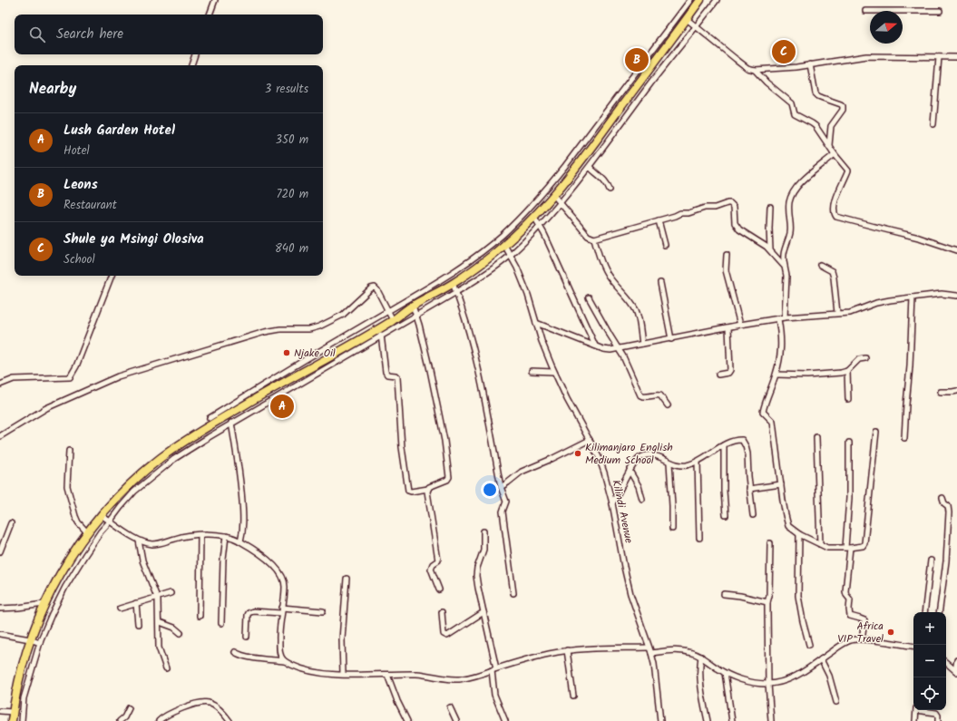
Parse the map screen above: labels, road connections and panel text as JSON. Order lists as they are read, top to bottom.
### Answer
{
  "streets": {
    "street": ["Kilindi Avenue"]
  },
  "places": ["Njake Oil", "Kilimanjaro English Medium School", "Africa VIP Travel"],
  "north": "right",
  "page": {
    "search": "Search here",
    "pins": ["C", "B", "A"],
    "heading": ["Nearby", "3 results"],
    "list": [
      {
        "mark": "A",
        "name": "Lush Garden Hotel",
        "note": "Hotel",
        "value": "350 m"
      },
      {
        "mark": "B",
        "name": "Leons",
        "note": "Restaurant",
        "value": "720 m"
      },
      {
        "mark": "C",
        "name": "Shule ya Msingi Olosiva",
        "note": "School",
        "value": "840 m"
      }
    ],
    "map_buttons": ["+", "−"]
  }
}
